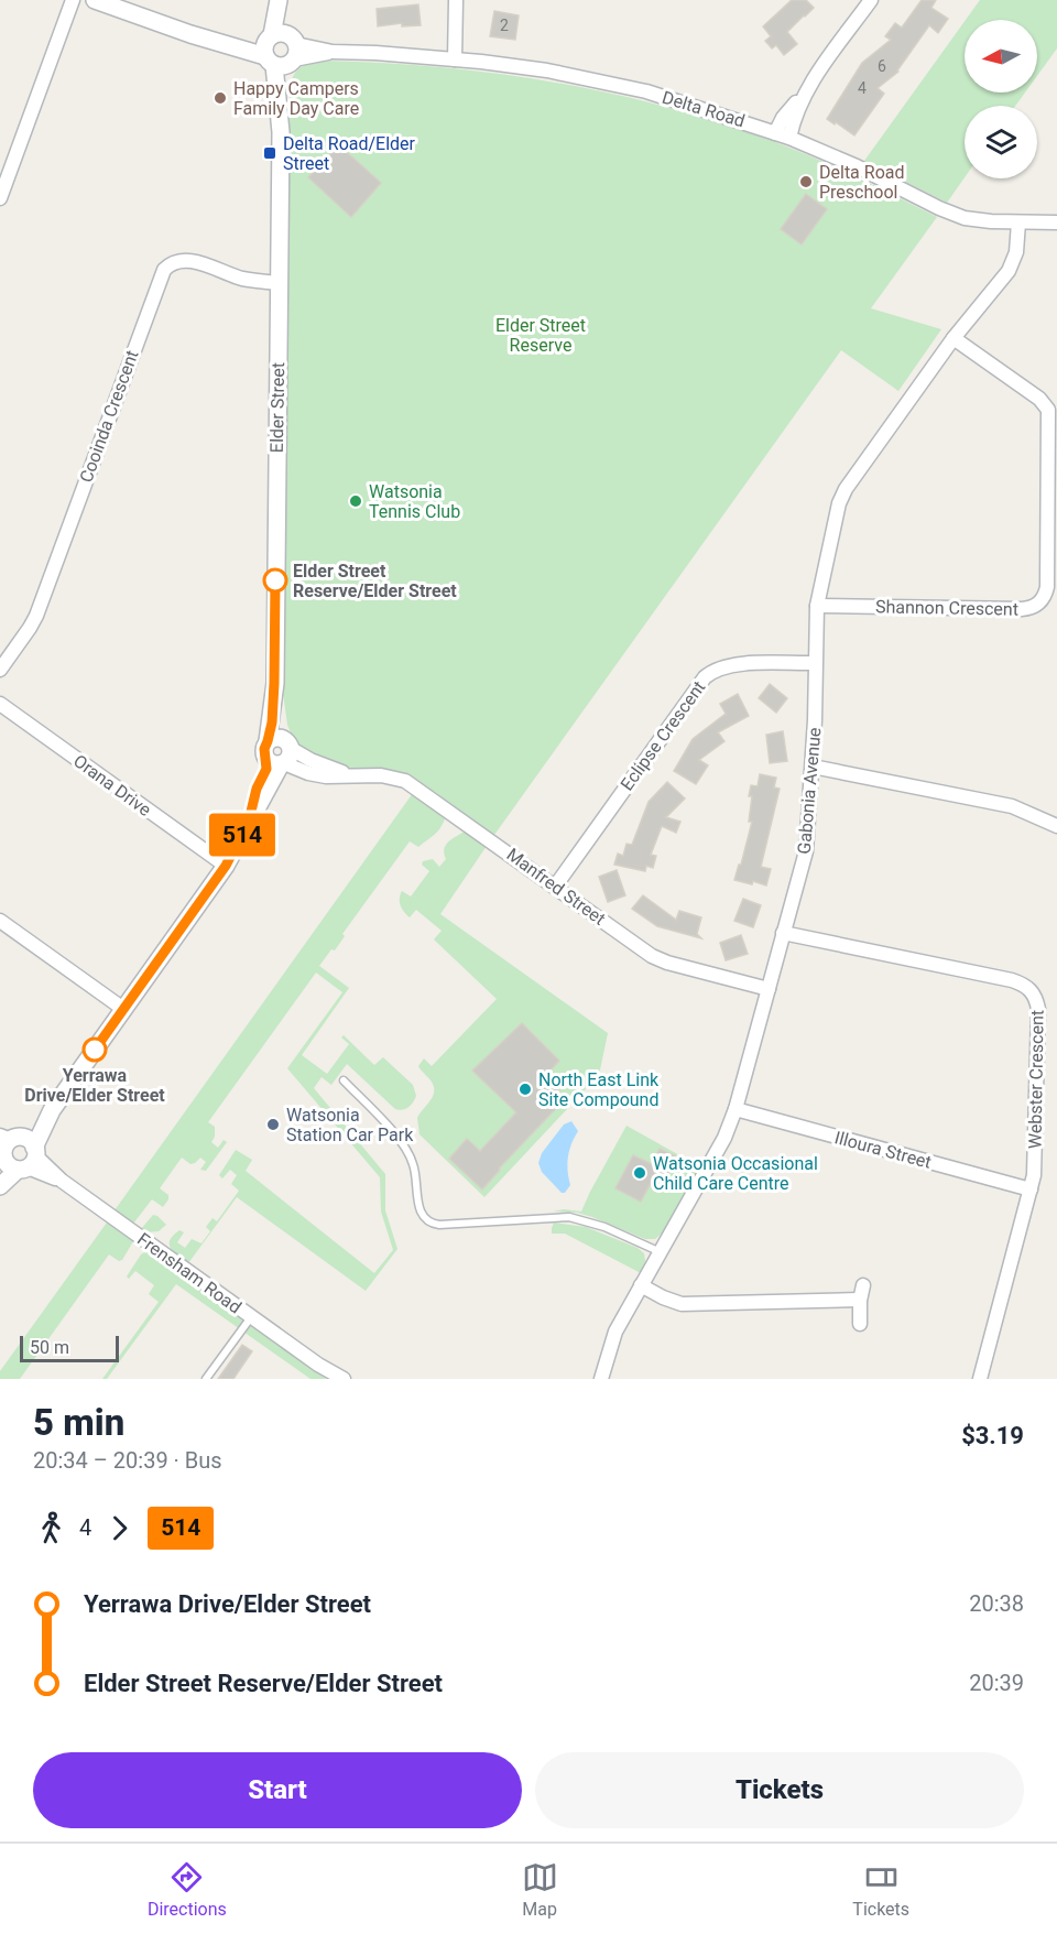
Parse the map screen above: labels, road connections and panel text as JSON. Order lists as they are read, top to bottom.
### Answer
{
  "streets": {
    "street": [
      "Delta Road",
      "Elder Street",
      "Cooinda Crescent",
      "Shannon Crescent",
      "Eclipse Crescent",
      "Orana Drive",
      "Gabonia Avenue",
      "Manfred Street",
      "Webster Crescent",
      "Illoura Street",
      "Frensham Road"
    ]
  },
  "crossings": [
    ["Delta Road", "Elder Street"],
    ["Delta Road", "Gabonia Avenue"],
    ["Elder Street", "Cooinda Crescent"],
    ["Elder Street", "Manfred Street"],
    ["Shannon Crescent", "Gabonia Avenue"],
    ["Eclipse Crescent", "Gabonia Avenue"],
    ["Eclipse Crescent", "Manfred Street"],
    ["Gabonia Avenue", "Manfred Street"],
    ["Gabonia Avenue", "Webster Crescent"],
    ["Gabonia Avenue", "Illoura Street"],
    ["Webster Crescent", "Illoura Street"]
  ],
  "parks": ["Elder Street Reserve"],
  "places": {
    "other": [
      "Happy Campers Family Day Care",
      "Delta Road Preschool",
      "Watsonia Tennis Club",
      "Elder Street Reserve/Elder Street",
      "Yerrawa Drive/Elder Street",
      "North East Link Site Compound",
      "Watsonia Station Car Park",
      "Watsonia Occasional Child Care Centre"
    ],
    "transit": ["Delta Road/Elder Street"]
  },
  "lines": ["bus line 514"],
  "house_numbers": ["2", "6", "4"],
  "scale_bar": "50 m",
  "north": "left",
  "page": {
    "on_map": "514",
    "scale": "50 m",
    "heading": ["5 min", "20:34 – 20:39 · Bus", "$3.19"],
    "legs": ["4", "514"],
    "list": [
      {
        "name": "Yerrawa Drive/Elder Street",
        "value": "20:38"
      },
      {
        "name": "Elder Street Reserve/Elder Street",
        "value": "20:39"
      }
    ],
    "buttons": ["Start", "Tickets"],
    "tabs": ["Directions", "Map", "Tickets"]
  }
}
